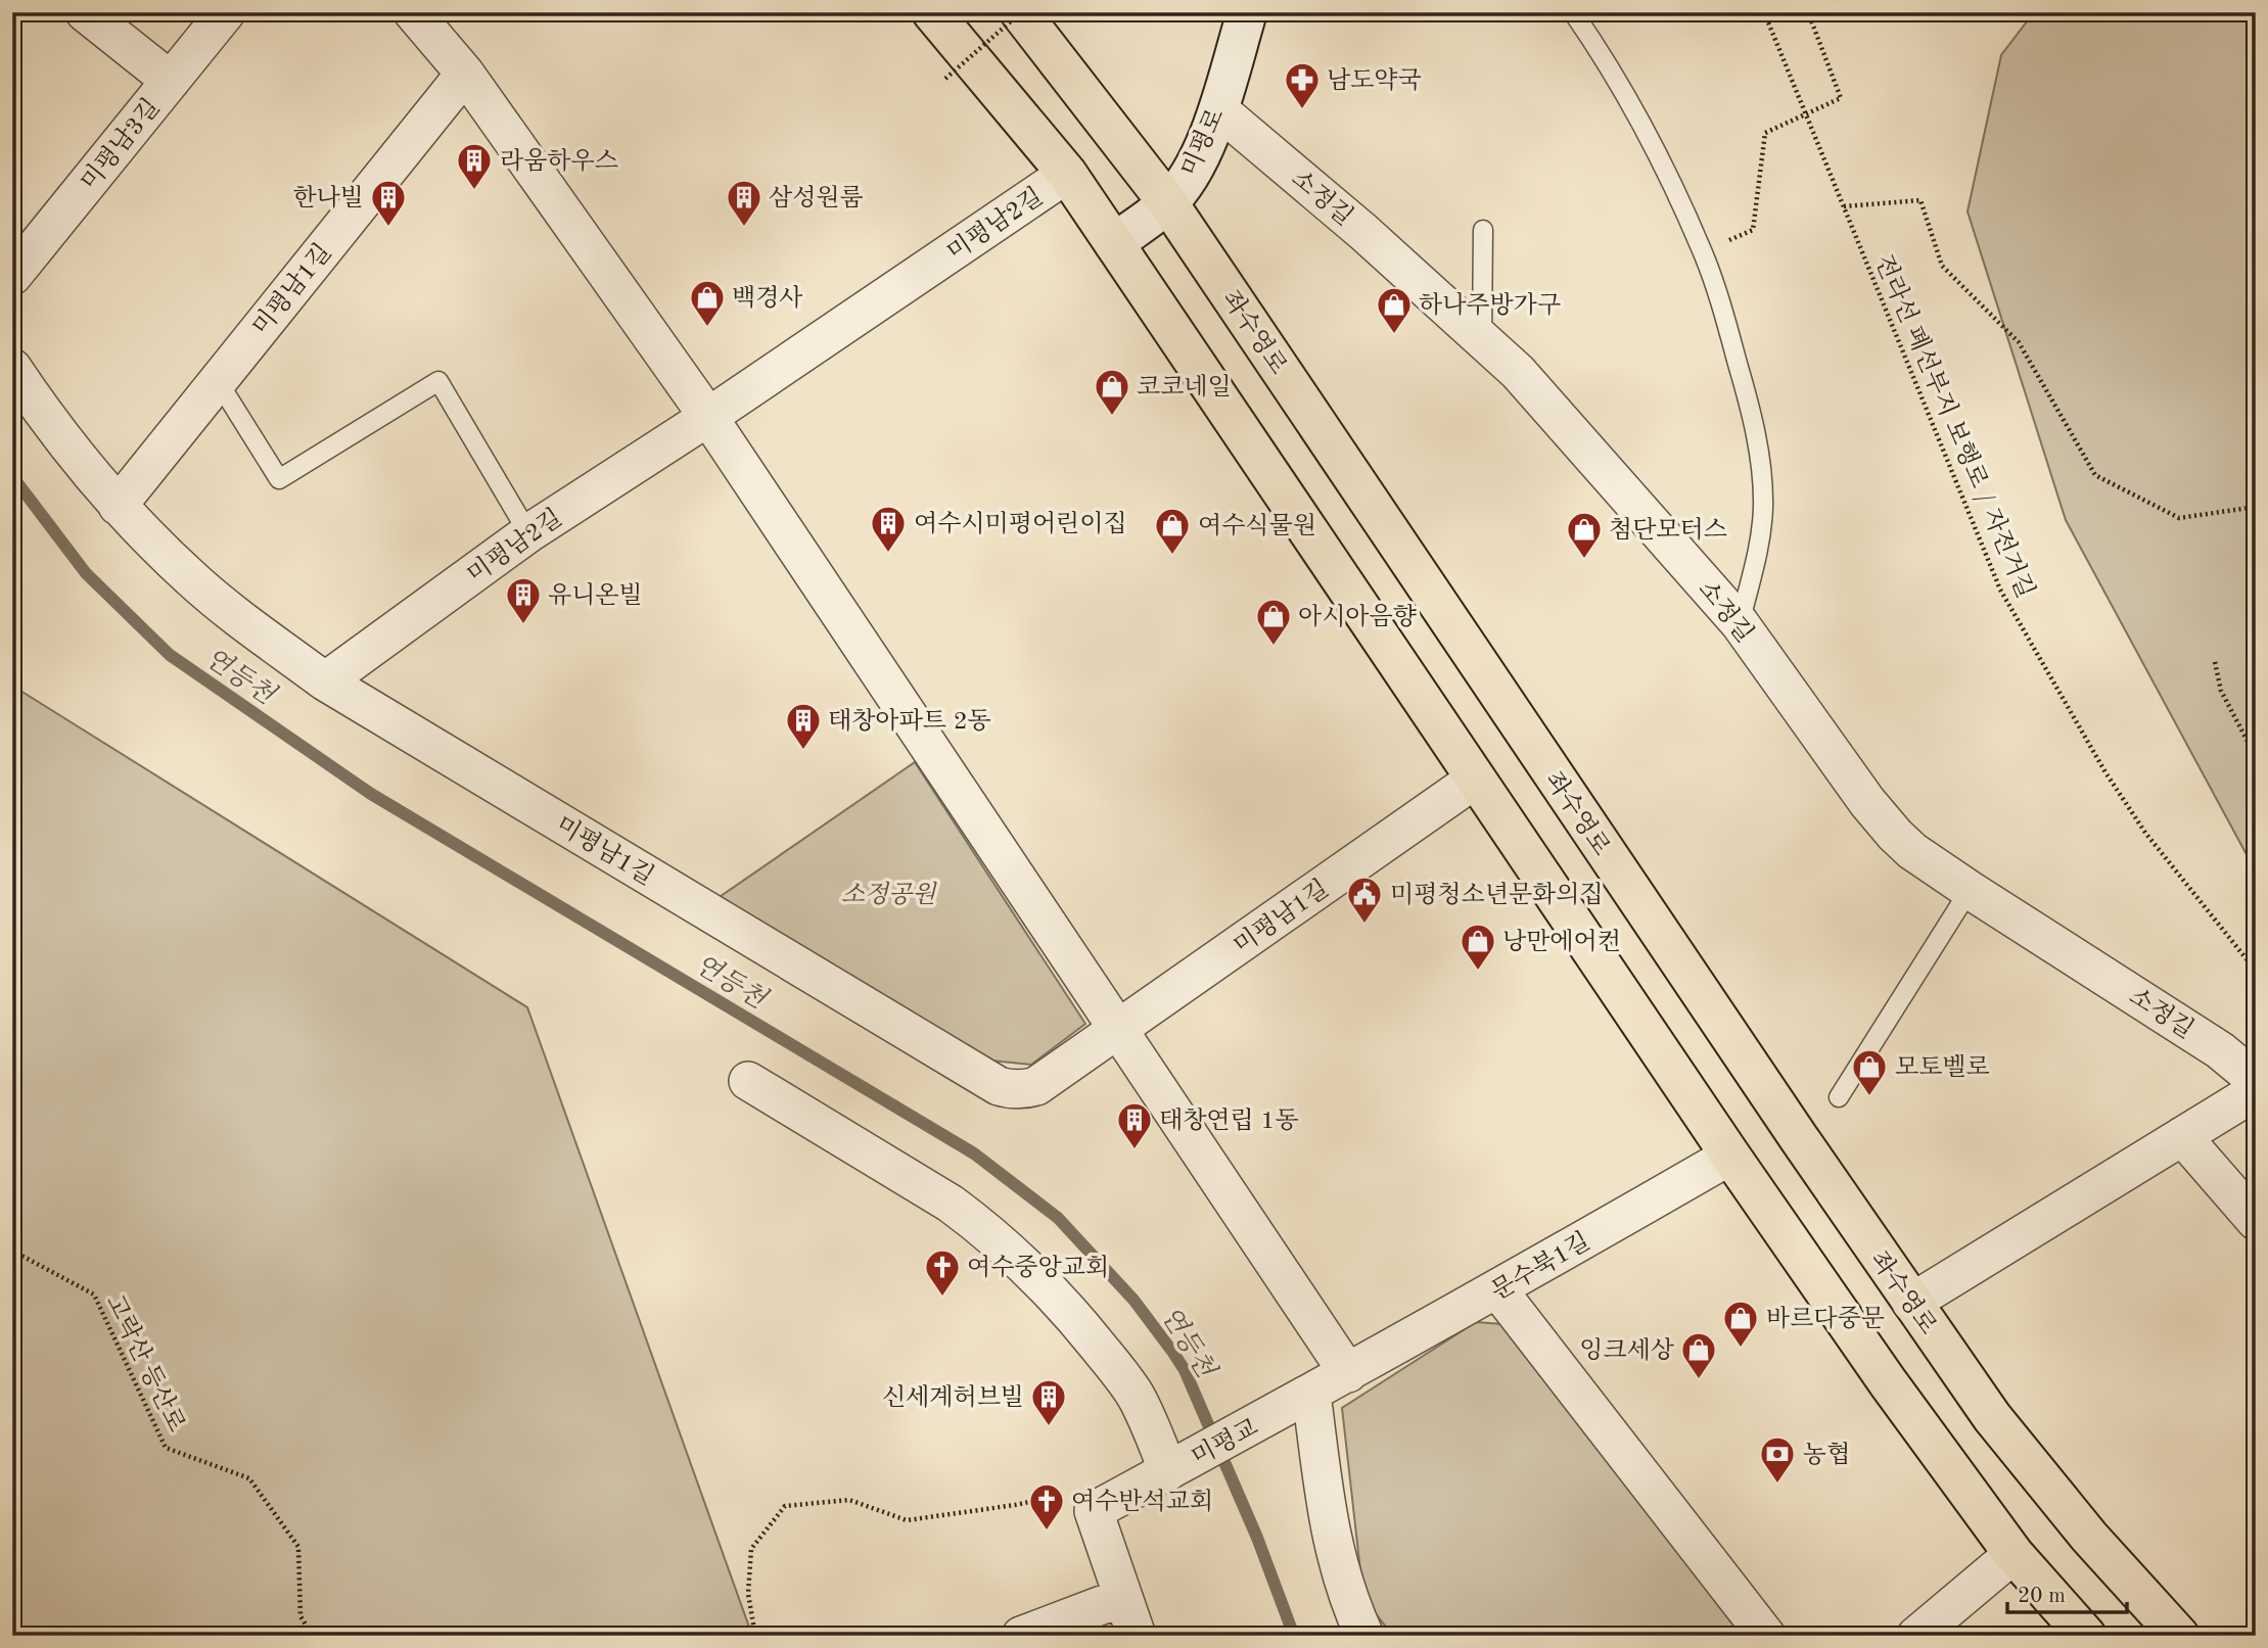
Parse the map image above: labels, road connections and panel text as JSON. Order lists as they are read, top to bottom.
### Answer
{
  "streets": {
    "main road": ["좌수영로"],
    "street": [
      "미평로",
      "미평남3길",
      "소정길",
      "미평남2길",
      "미평남1길",
      "문수북1길",
      "미평교"
    ],
    "path": ["전라선 폐선부지 보행로 / 자전거길", "고락산 등산로"]
  },
  "crossings": [
    ["미평로", "소정길"],
    ["미평로", "좌수영로"],
    ["미평남2길", "미평남1길"],
    ["문수북1길", "미평교"]
  ],
  "water": ["연등천"],
  "parks": ["소정공원"],
  "places": {
    "pharmacy": ["남도약국"],
    "building": [
      "라움하우스",
      "한나빌",
      "삼성원룸",
      "여수시미평어린이집",
      "유니온빌",
      "태창아파트 2동",
      "태창연립 1동",
      "신세계허브빌"
    ],
    "shop": [
      "백경사",
      "하나주방가구",
      "코코네일",
      "여수식물원",
      "첨단모터스",
      "아시아음향",
      "낭만에어컨",
      "모토벨로",
      "바르다중문",
      "잉크세상"
    ],
    "public building": ["미평청소년문화의집"],
    "church": ["여수중앙교회", "여수반석교회"],
    "bank": ["농협"]
  },
  "scale_bar": "20 m"
}
